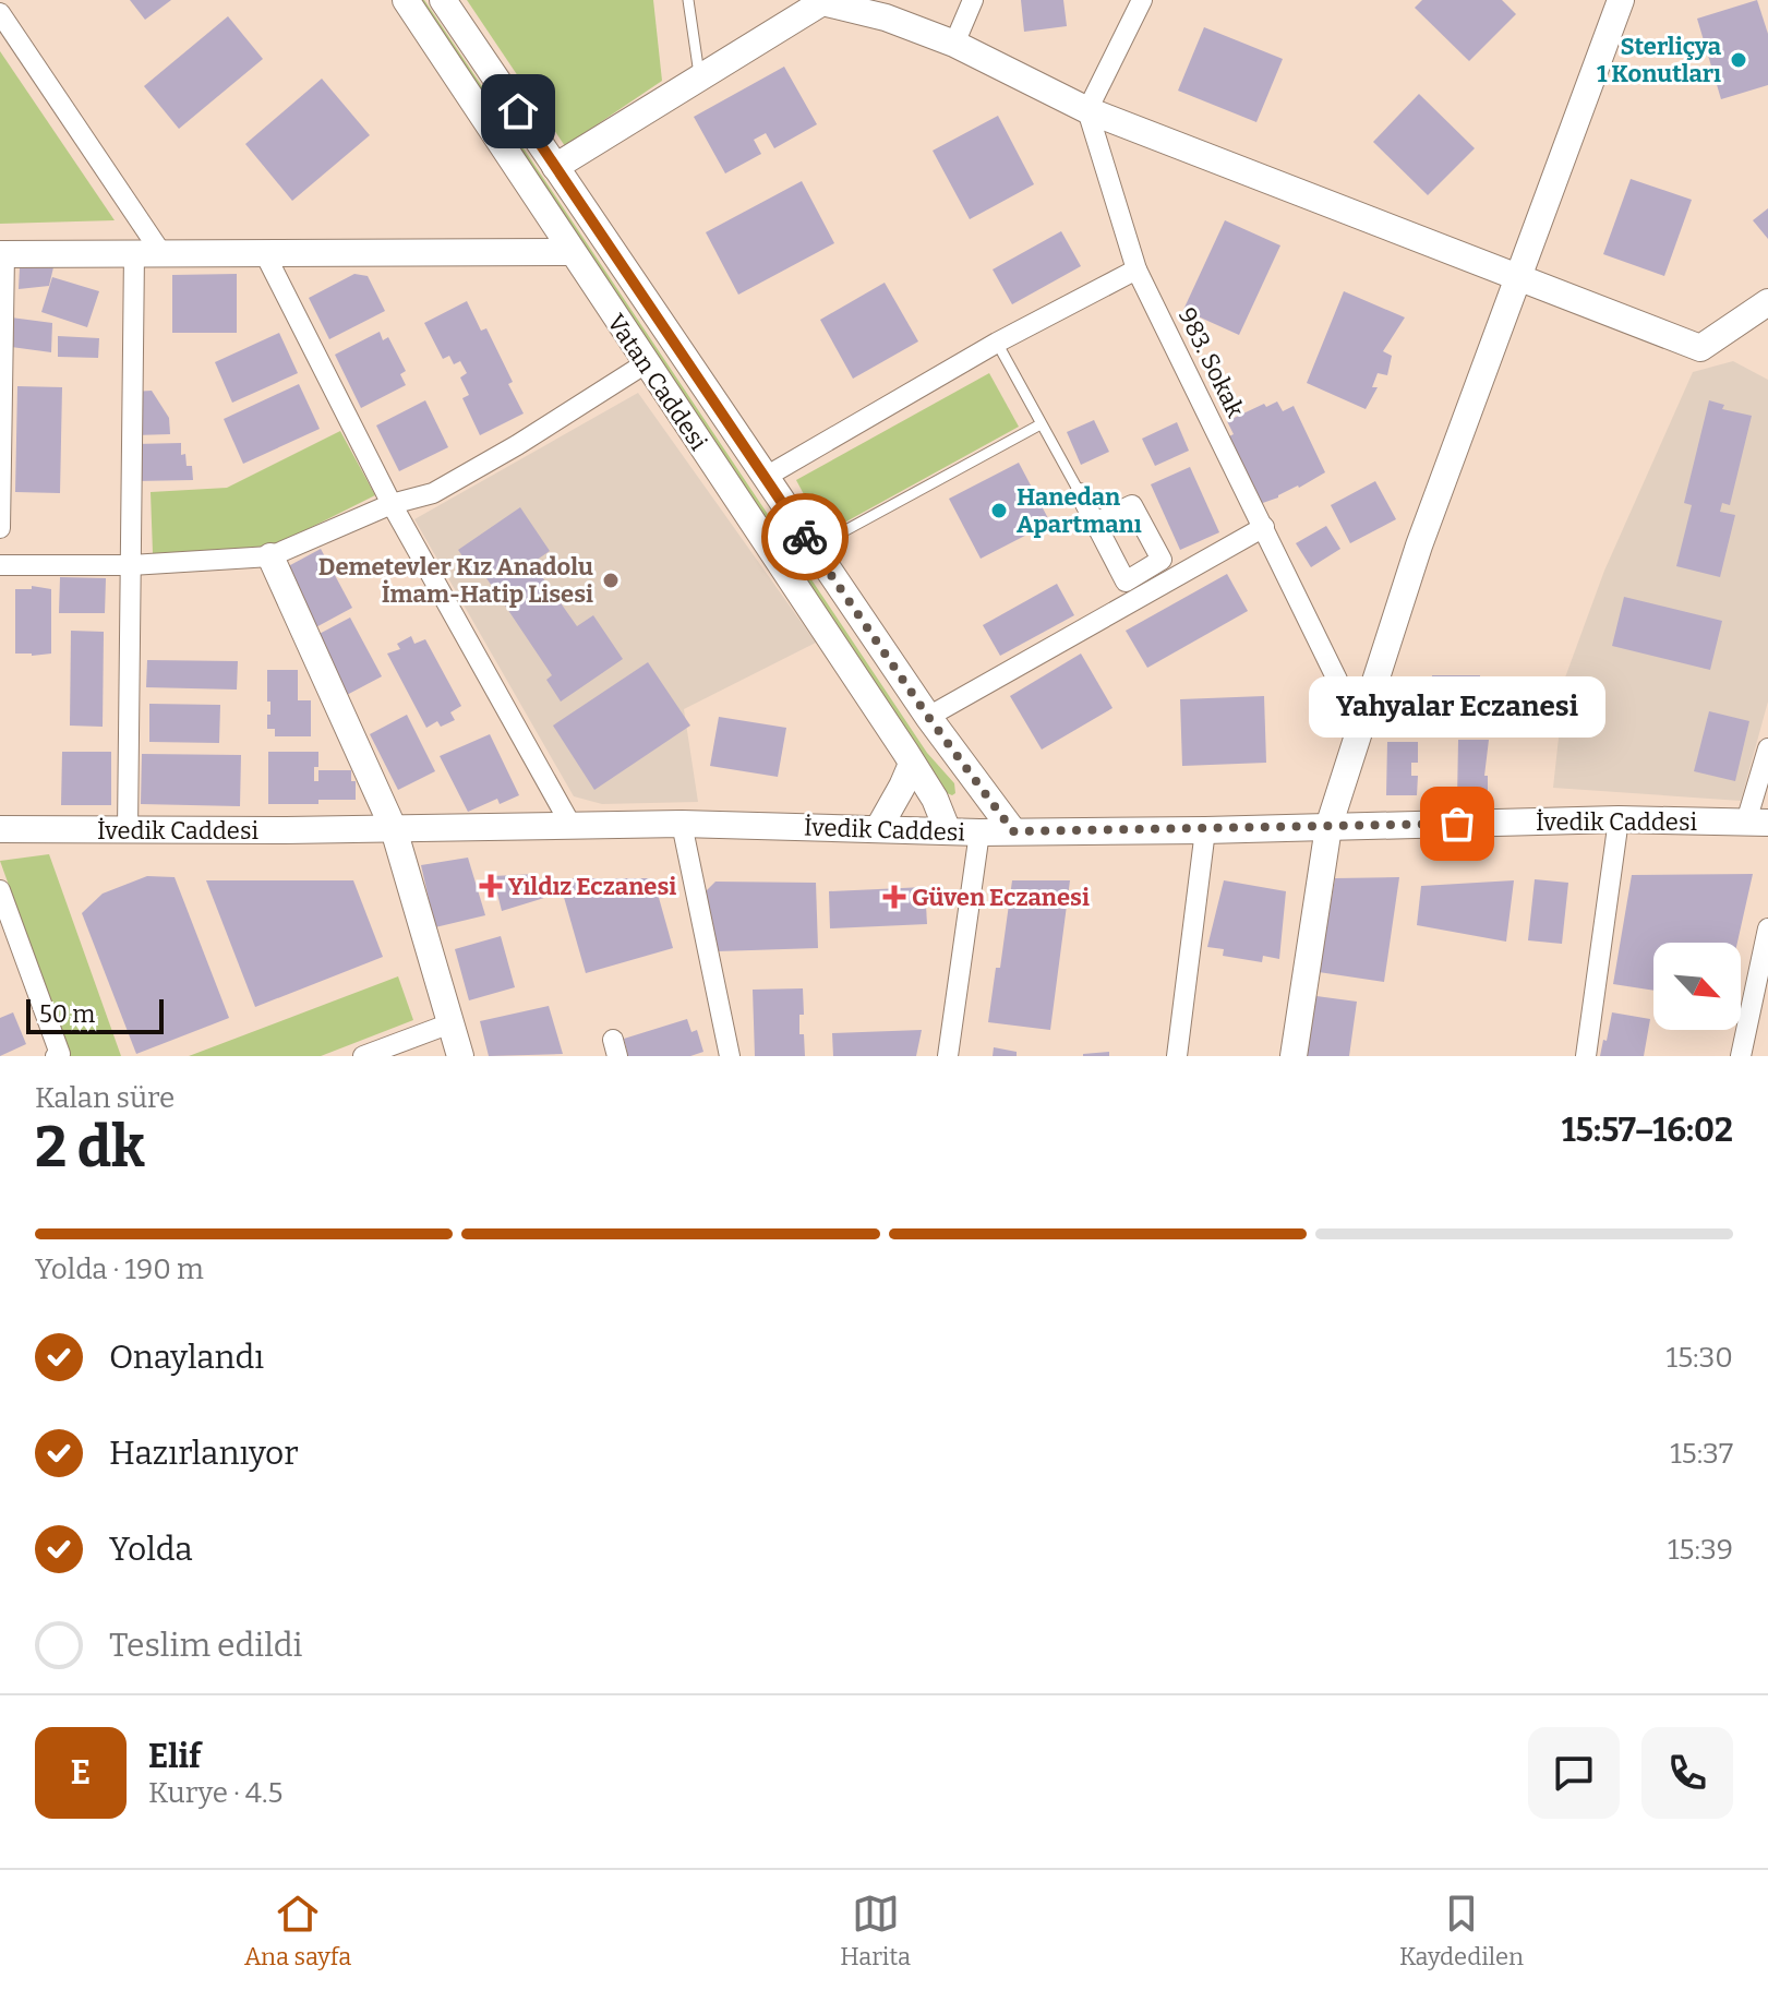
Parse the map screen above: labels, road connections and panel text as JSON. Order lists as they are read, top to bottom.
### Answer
{
  "streets": {
    "main road": ["Vatan Caddesi", "İvedik Caddesi"],
    "street": ["983. Sokak"]
  },
  "crossings": [
    ["Vatan Caddesi", "İvedik Caddesi"]
  ],
  "places": {
    "other": [
      "Sterliçya 1 Konutları",
      "Hanedan Apartmanı",
      "Demetevler Kız Anadolu İmam-Hatip Lisesi",
      "Yahyalar Eczanesi"
    ],
    "health": ["Yıldız Eczanesi", "Güven Eczanesi"]
  },
  "scale_bar": "50 m",
  "north": "bottom right",
  "page": {
    "bubble": "Yahyalar Eczanesi",
    "scale": "50 m",
    "heading": ["2 dk", "Kalan süre", "15:57–16:02"],
    "panel": ["Elif", "Kurye · 4.5"],
    "bar": "Yolda · 190 m",
    "list": [
      ["Onaylandı", "15:30"],
      ["Hazırlanıyor", "15:37"],
      ["Yolda", "15:39"],
      "Teslim edildi"
    ],
    "round": "E",
    "tabs": ["Ana sayfa", "Harita", "Kaydedilen"]
  }
}
